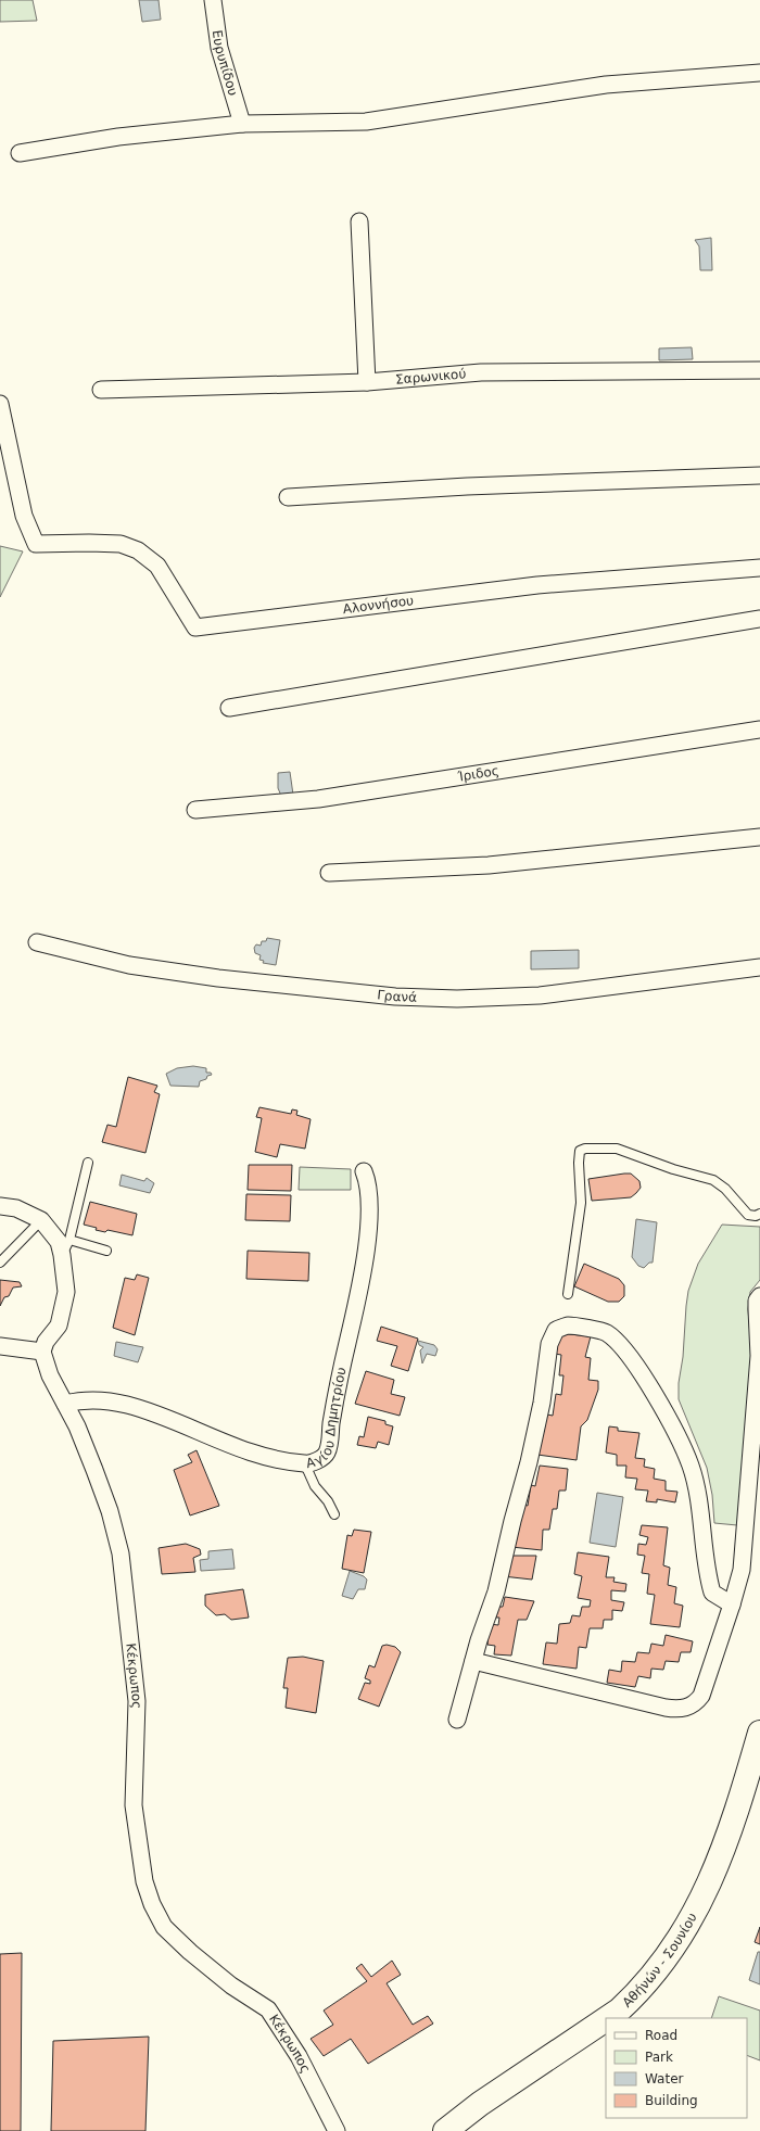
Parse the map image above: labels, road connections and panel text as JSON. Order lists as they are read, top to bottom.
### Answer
{
  "streets": {
    "main road": ["Αθήνών - Σουνίου"],
    "street": [
      "Ευρυπίδου",
      "Σαρωνικού",
      "Αλοννήσου",
      "Ίριδος",
      "Γρανά",
      "Αγίου Δημητρίου",
      "Κέκρωπος"
    ]
  },
  "crossings": [
    ["Αγίου Δημητρίου", "Κέκρωπος"]
  ],
  "legend": [
    "Road",
    "Park",
    "Water",
    "Building"
  ]
}
